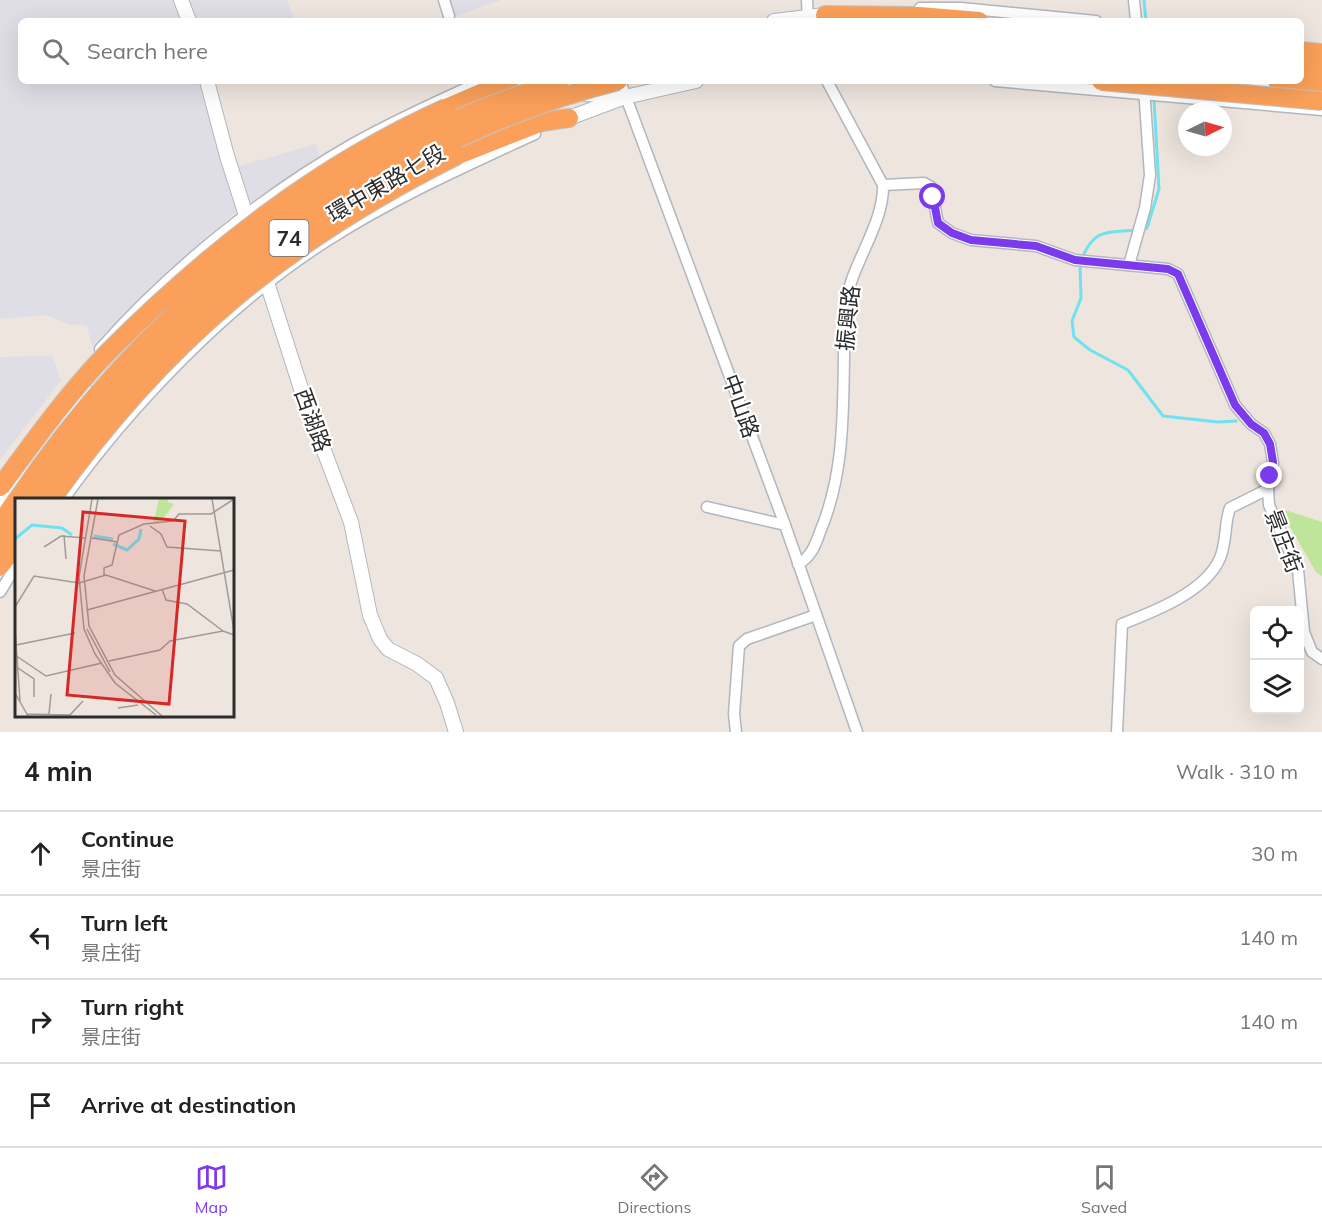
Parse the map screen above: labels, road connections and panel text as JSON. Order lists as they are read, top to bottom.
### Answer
{
  "streets": {
    "highway": ["74"],
    "street": [
      "環中東路七段",
      "振興路",
      "中山路",
      "西湖路",
      "景庄街"
    ]
  },
  "crossings": [
    ["環中東路七段", "74"],
    ["環中東路七段", "中山路"],
    ["環中東路七段", "西湖路"],
    ["74", "中山路"],
    ["振興路", "中山路"],
    ["振興路", "景庄街"]
  ],
  "north": "right",
  "page": {
    "search": "Search here",
    "heading": ["4 min", "Walk · 310 m"],
    "list": [
      ["Continue", "景庄街", "30 m"],
      ["Turn left", "景庄街", "140 m"],
      ["Turn right", "景庄街", "140 m"],
      "Arrive at destination"
    ],
    "nav": ["Map", "Directions", "Saved"]
  }
}
